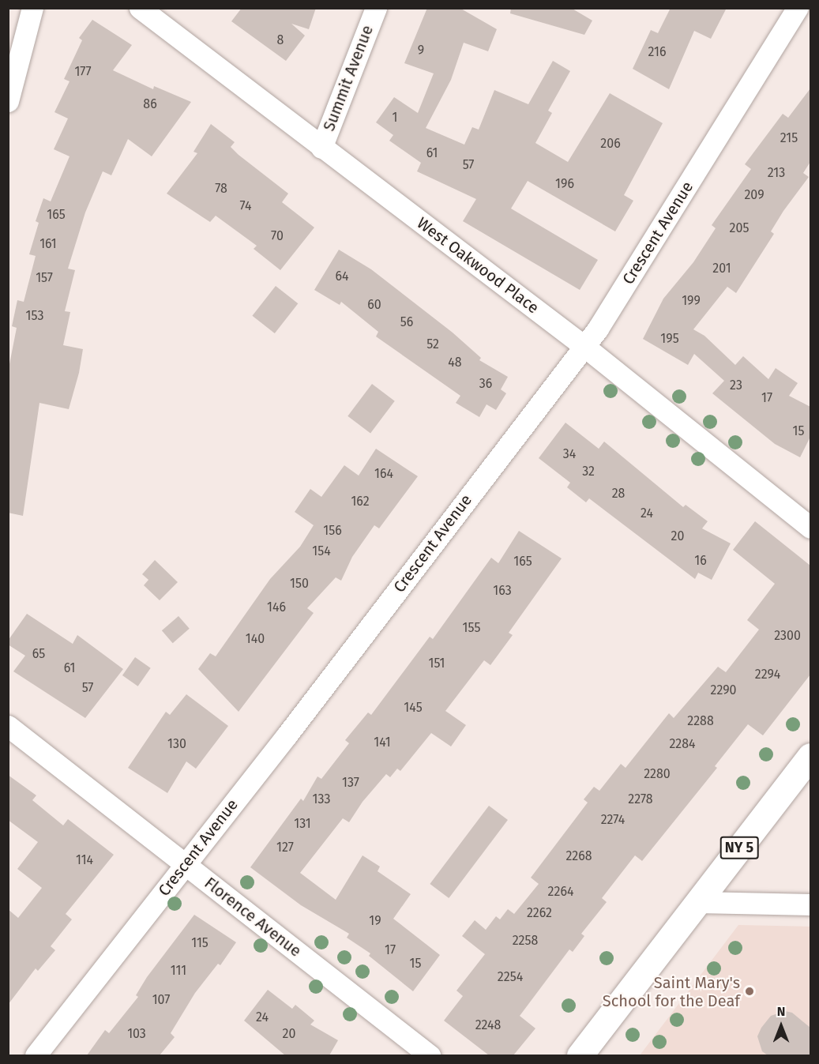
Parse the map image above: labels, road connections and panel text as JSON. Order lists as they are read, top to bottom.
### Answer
{
  "streets": {
    "main road": ["NY 5"],
    "street": [
      "Summit Avenue",
      "Crescent Avenue",
      "West Oakwood Place",
      "Florence Avenue"
    ]
  },
  "crossings": [
    ["Summit Avenue", "West Oakwood Place"],
    ["Crescent Avenue", "West Oakwood Place"],
    ["Crescent Avenue", "Florence Avenue"]
  ],
  "places": ["Saint Mary's School for the Deaf"],
  "house_numbers": [
    "8",
    "9",
    "216",
    "177",
    "86",
    "1",
    "215",
    "206",
    "61",
    "57",
    "213",
    "196",
    "78",
    "209",
    "74",
    "165",
    "205",
    "70",
    "161",
    "201",
    "64",
    "157",
    "199",
    "60",
    "153",
    "56",
    "195",
    "52",
    "48",
    "36",
    "23",
    "17",
    "15",
    "34",
    "32",
    "164",
    "28",
    "162",
    "24",
    "156",
    "20",
    "154",
    "16",
    "165",
    "150",
    "163",
    "146",
    "155",
    "2300",
    "140",
    "65",
    "151",
    "61",
    "2294",
    "57",
    "2290",
    "145",
    "2288",
    "141",
    "130",
    "2284",
    "2280",
    "137",
    "133",
    "2278",
    "2274",
    "131",
    "127",
    "2268",
    "114",
    "2264",
    "2262",
    "19",
    "2258",
    "115",
    "17",
    "15",
    "111",
    "2254",
    "107",
    "24",
    "2248",
    "103",
    "20"
  ],
  "north": "top"
}
